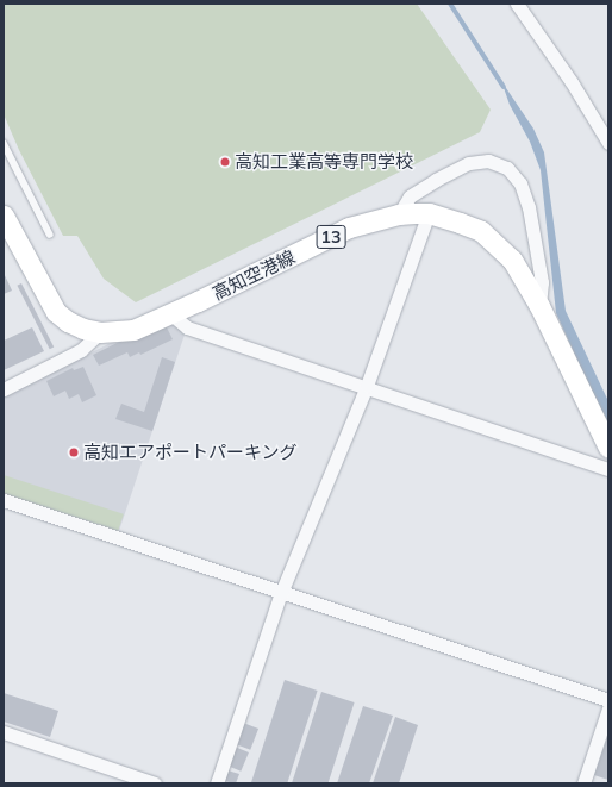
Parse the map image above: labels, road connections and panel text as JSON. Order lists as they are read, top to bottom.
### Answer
{
  "streets": {
    "main road": ["13", "高知空港線"]
  },
  "places": ["高知工業高等専門学校", "高知エアポートパーキング"]
}
